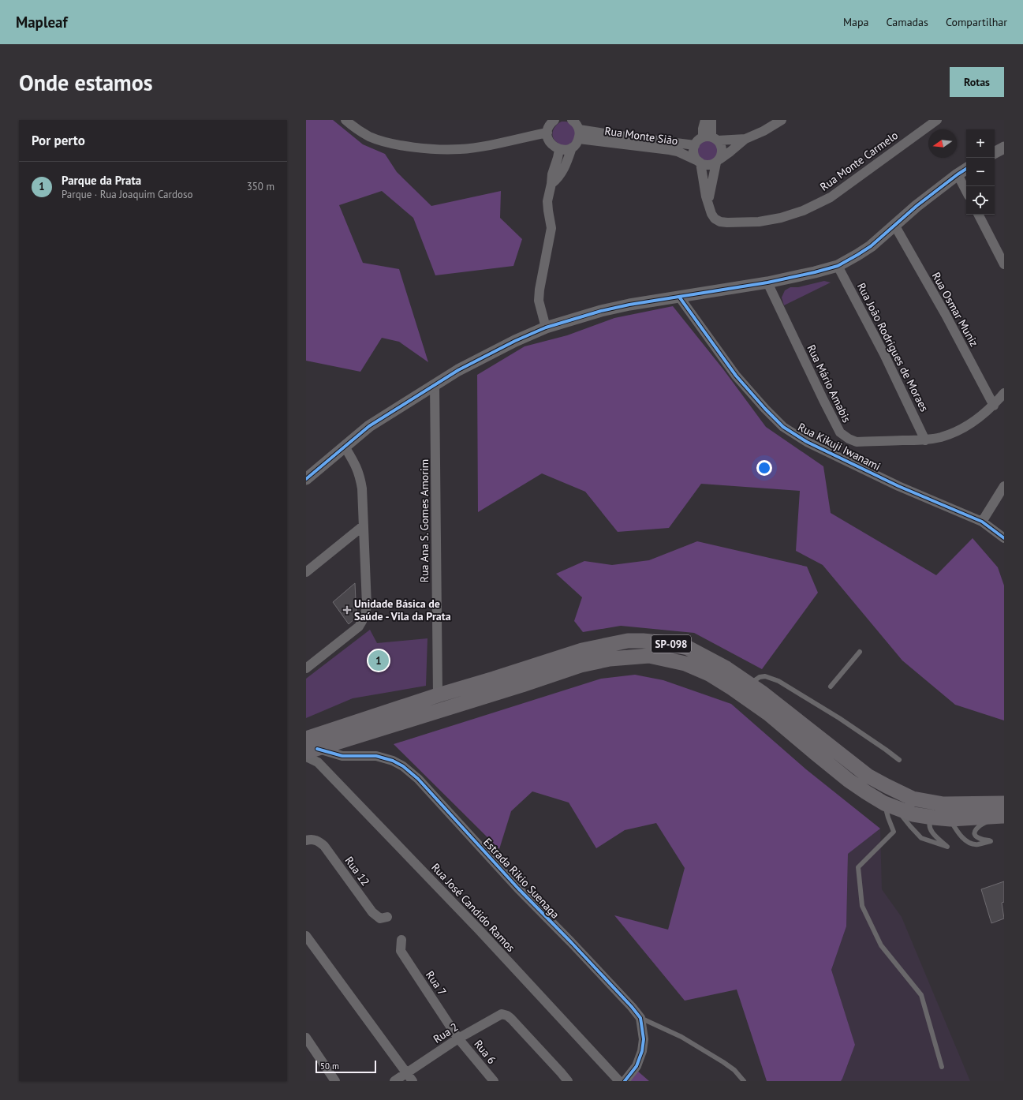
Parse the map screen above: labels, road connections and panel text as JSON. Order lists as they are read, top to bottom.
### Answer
{
  "streets": {
    "main road": ["SP-098"],
    "street": [
      "Rua Monte Sião",
      "Rua Monte Carmelo",
      "Rua Osmar Muniz",
      "Rua João Rodrigues de Moraes",
      "Rua Mário Amabis",
      "Rua Kikuji Iwanami",
      "Rua Ana S. Gomes Amorim",
      "Rua 12",
      "Estrada Rikio Suenaga",
      "Rua José Candido Ramos",
      "Rua 7",
      "Rua 2",
      "Rua 6"
    ]
  },
  "crossings": [
    ["Rua Monte Sião", "Rua Monte Carmelo"],
    ["Rua Osmar Muniz", "Rua Mário Amabis"],
    ["Rua João Rodrigues de Moraes", "Rua Mário Amabis"],
    ["Rua Ana S. Gomes Amorim", "SP-098"],
    ["SP-098", "Estrada Rikio Suenaga"],
    ["SP-098", "Rua José Candido Ramos"],
    ["Estrada Rikio Suenaga", "Rua José Candido Ramos"],
    ["Rua 7", "Rua 2"],
    ["Rua 7", "Rua 6"],
    ["Rua 2", "Rua 6"]
  ],
  "places": {
    "health": ["Unidade Básica de Saúde - Vila da Prata"]
  },
  "scale_bar": "50 m",
  "north": "left",
  "page": {
    "header": "Mapleaf",
    "nav": ["Mapa", "Camadas", "Compartilhar"],
    "buttons": "Rotas",
    "title": "Onde estamos",
    "heading": "Por perto",
    "map_buttons": ["+", "−"],
    "list": [
      {
        "mark": "1",
        "name": "Parque da Prata",
        "note": "Parque · Rua Joaquim Cardoso",
        "value": "350 m"
      }
    ],
    "pins": "1",
    "scale": "50 m"
  }
}
